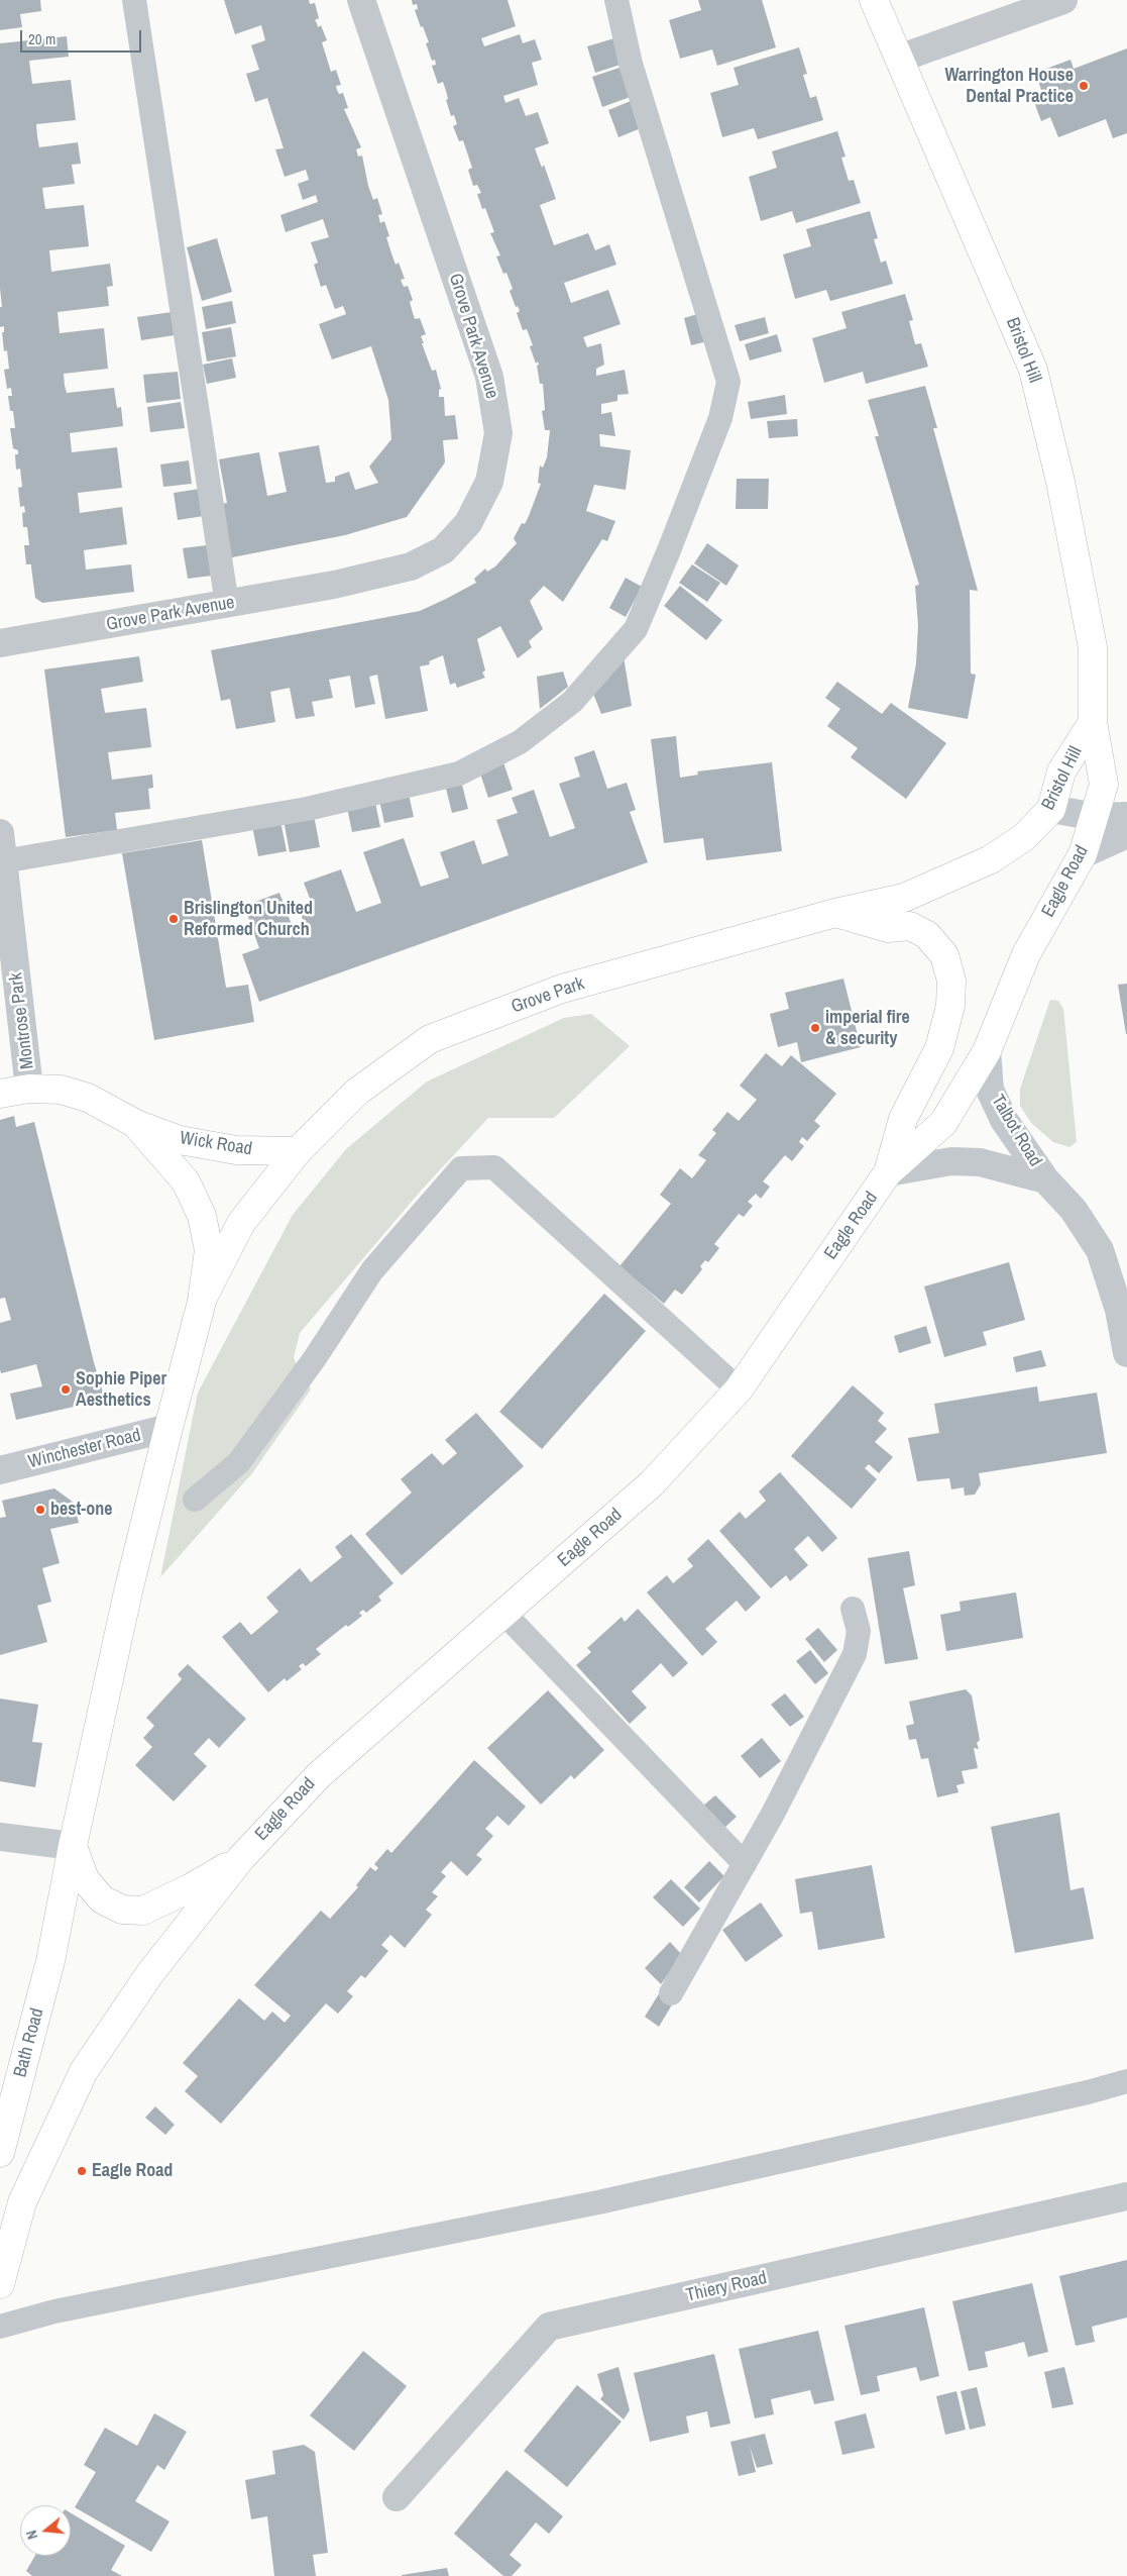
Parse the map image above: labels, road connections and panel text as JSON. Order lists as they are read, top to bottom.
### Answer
{
  "streets": {
    "main road": [
      "Bristol Hill",
      "Eagle Road",
      "Grove Park",
      "Wick Road",
      "Bath Road"
    ],
    "street": [
      "Grove Park Avenue",
      "Montrose Park",
      "Talbot Road",
      "Winchester Road",
      "Thiery Road"
    ]
  },
  "crossings": [
    ["Bristol Hill", "Eagle Road"],
    ["Bristol Hill", "Grove Park"],
    ["Eagle Road", "Grove Park"],
    ["Eagle Road", "Talbot Road"],
    ["Eagle Road", "Bath Road"],
    ["Grove Park", "Wick Road"],
    ["Grove Park", "Bath Road"],
    ["Montrose Park", "Wick Road"],
    ["Wick Road", "Bath Road"],
    ["Winchester Road", "Bath Road"]
  ],
  "places": [
    "Warrington House Dental Practice",
    "Brislington United Reformed Church",
    "imperial fire & security",
    "Sophie Piper Aesthetics",
    "best-one",
    "Eagle Road"
  ],
  "scale_bar": "20 m",
  "north": "left"
}
